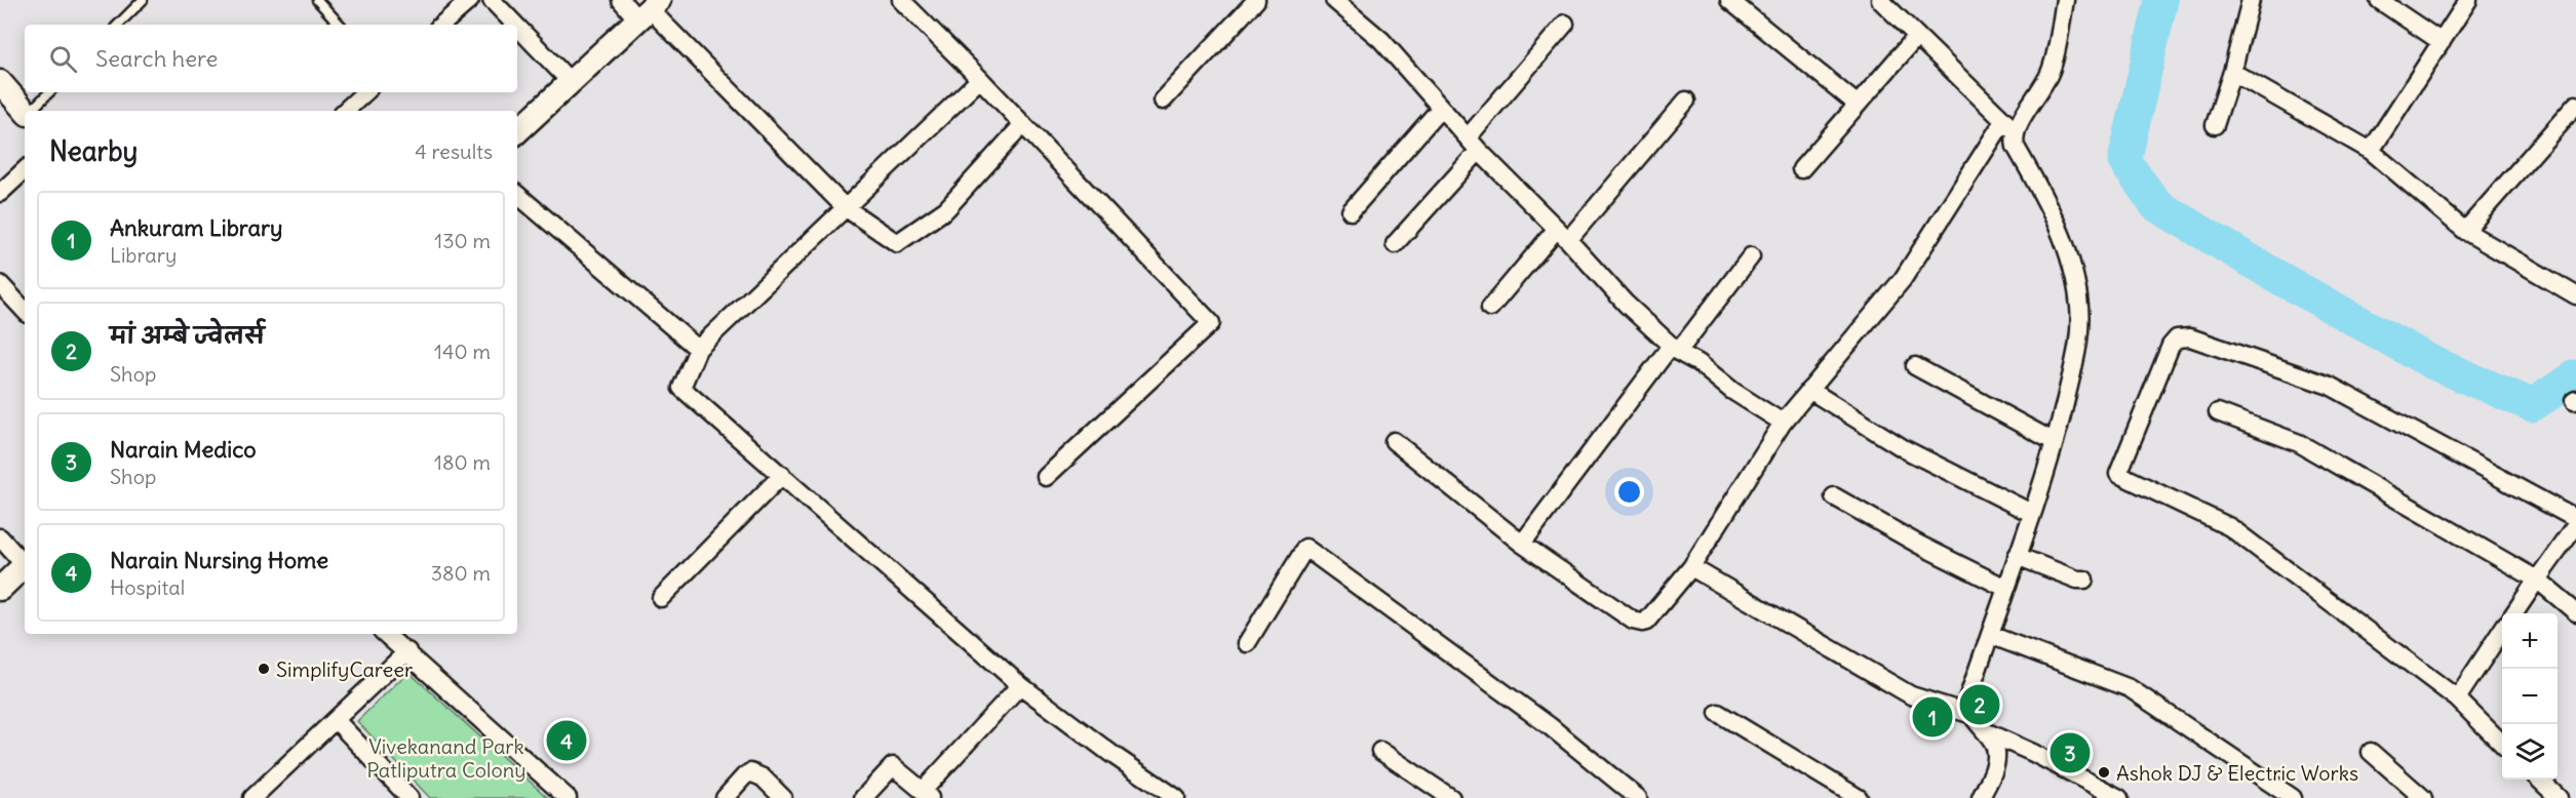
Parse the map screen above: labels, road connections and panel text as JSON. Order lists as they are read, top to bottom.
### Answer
{
  "parks": ["Vivekanand Park Patliputra Colony"],
  "places": ["SimplifyCareer", "Ashok DJ & Electric Works"],
  "page": {
    "search": "Search here",
    "heading": ["Nearby", "4 results"],
    "list": [
      {
        "mark": "1",
        "name": "Ankuram Library",
        "note": "Library",
        "value": "130 m"
      },
      {
        "mark": "2",
        "name": "मां अम्बे ज्वेलर्स",
        "note": "Shop",
        "value": "140 m"
      },
      {
        "mark": "3",
        "name": "Narain Medico",
        "note": "Shop",
        "value": "180 m"
      },
      {
        "mark": "4",
        "name": "Narain Nursing Home",
        "note": "Hospital",
        "value": "380 m"
      }
    ],
    "map_buttons": ["+", "−"],
    "pins": [
      "2",
      "1",
      "4",
      "3"
    ]
  }
}
